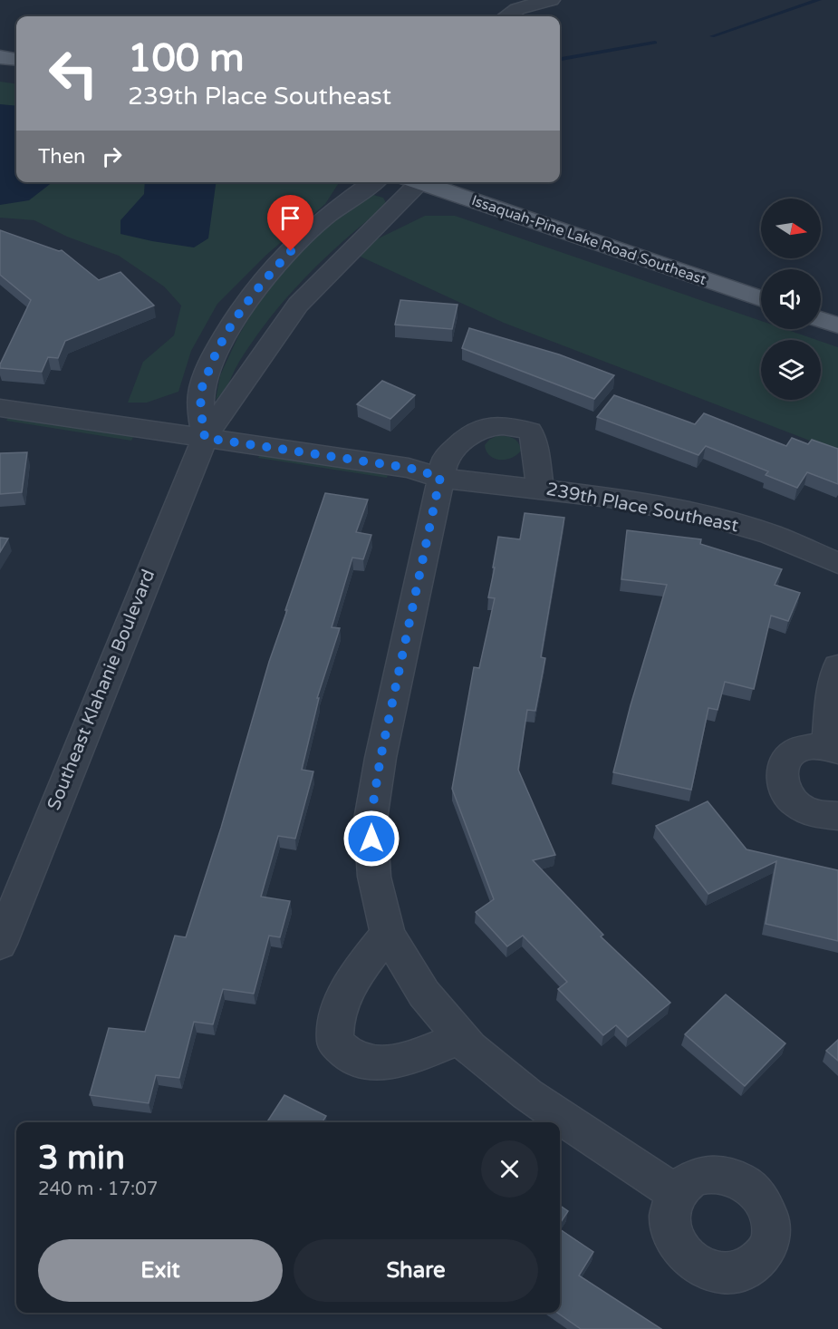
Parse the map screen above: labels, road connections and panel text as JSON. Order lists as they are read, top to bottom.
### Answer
{
  "streets": {
    "main road": ["Issaquah-Pine Lake Road Southeast"],
    "street": ["239th Place Southeast", "Southeast Klahanie Boulevard"]
  },
  "crossings": [
    ["239th Place Southeast", "Southeast Klahanie Boulevard"]
  ],
  "north": "right",
  "page": {
    "turn": ["100 m", "239th Place Southeast"],
    "then": "Then",
    "heading": ["3 min", "240 m · 17:07"],
    "buttons": ["Exit", "Share"]
  }
}
